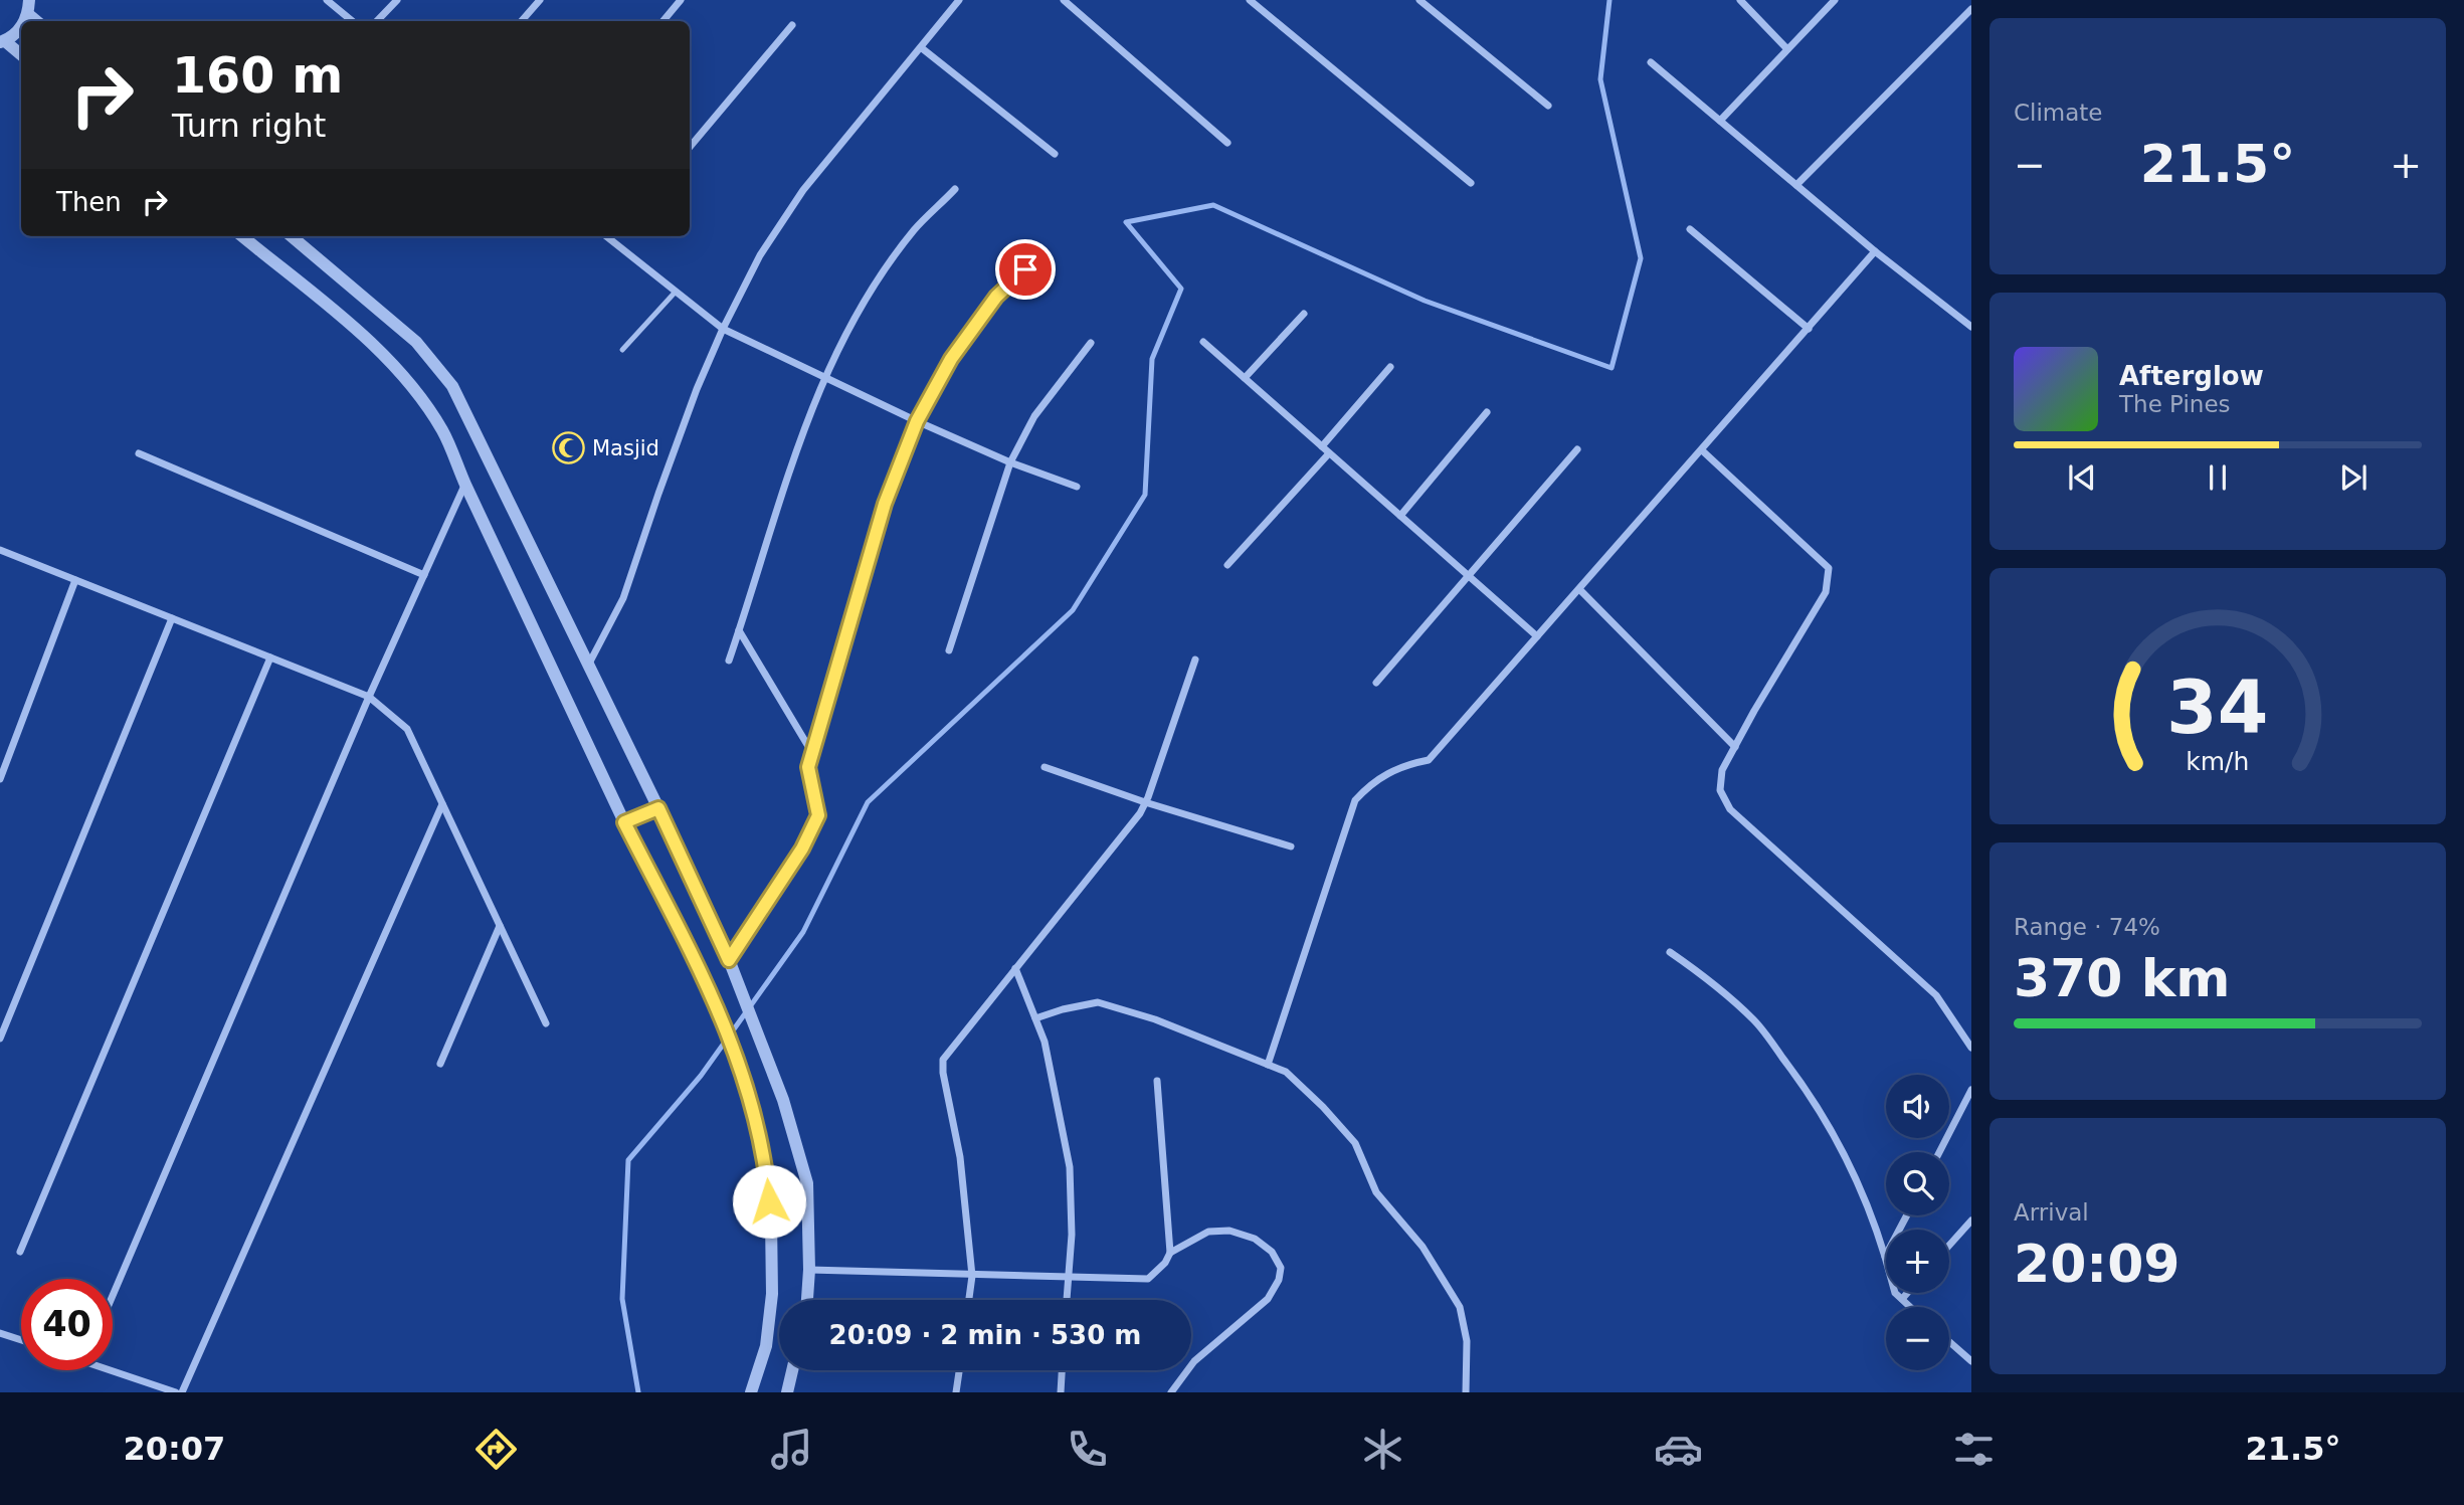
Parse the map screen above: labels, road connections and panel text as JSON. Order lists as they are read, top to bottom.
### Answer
{
  "places": {
    "mosque": ["Masjid"]
  },
  "page": {
    "tile": [
      "Climate",
      ["Range · 74%", "370 km"],
      ["Arrival", "20:09"]
    ],
    "turn": ["160 m", "Turn right"],
    "heat": ["−", "21.5°", "+"],
    "then": "Then",
    "song": ["Afterglow", "The Pines"],
    "map_buttons": ["+", "−"],
    "limit": "40",
    "trip": "20:09 · 2 min · 530 m",
    "tabs": ["20:07", "21.5°"],
    "gauge": ["34", "km/h"]
  }
}
